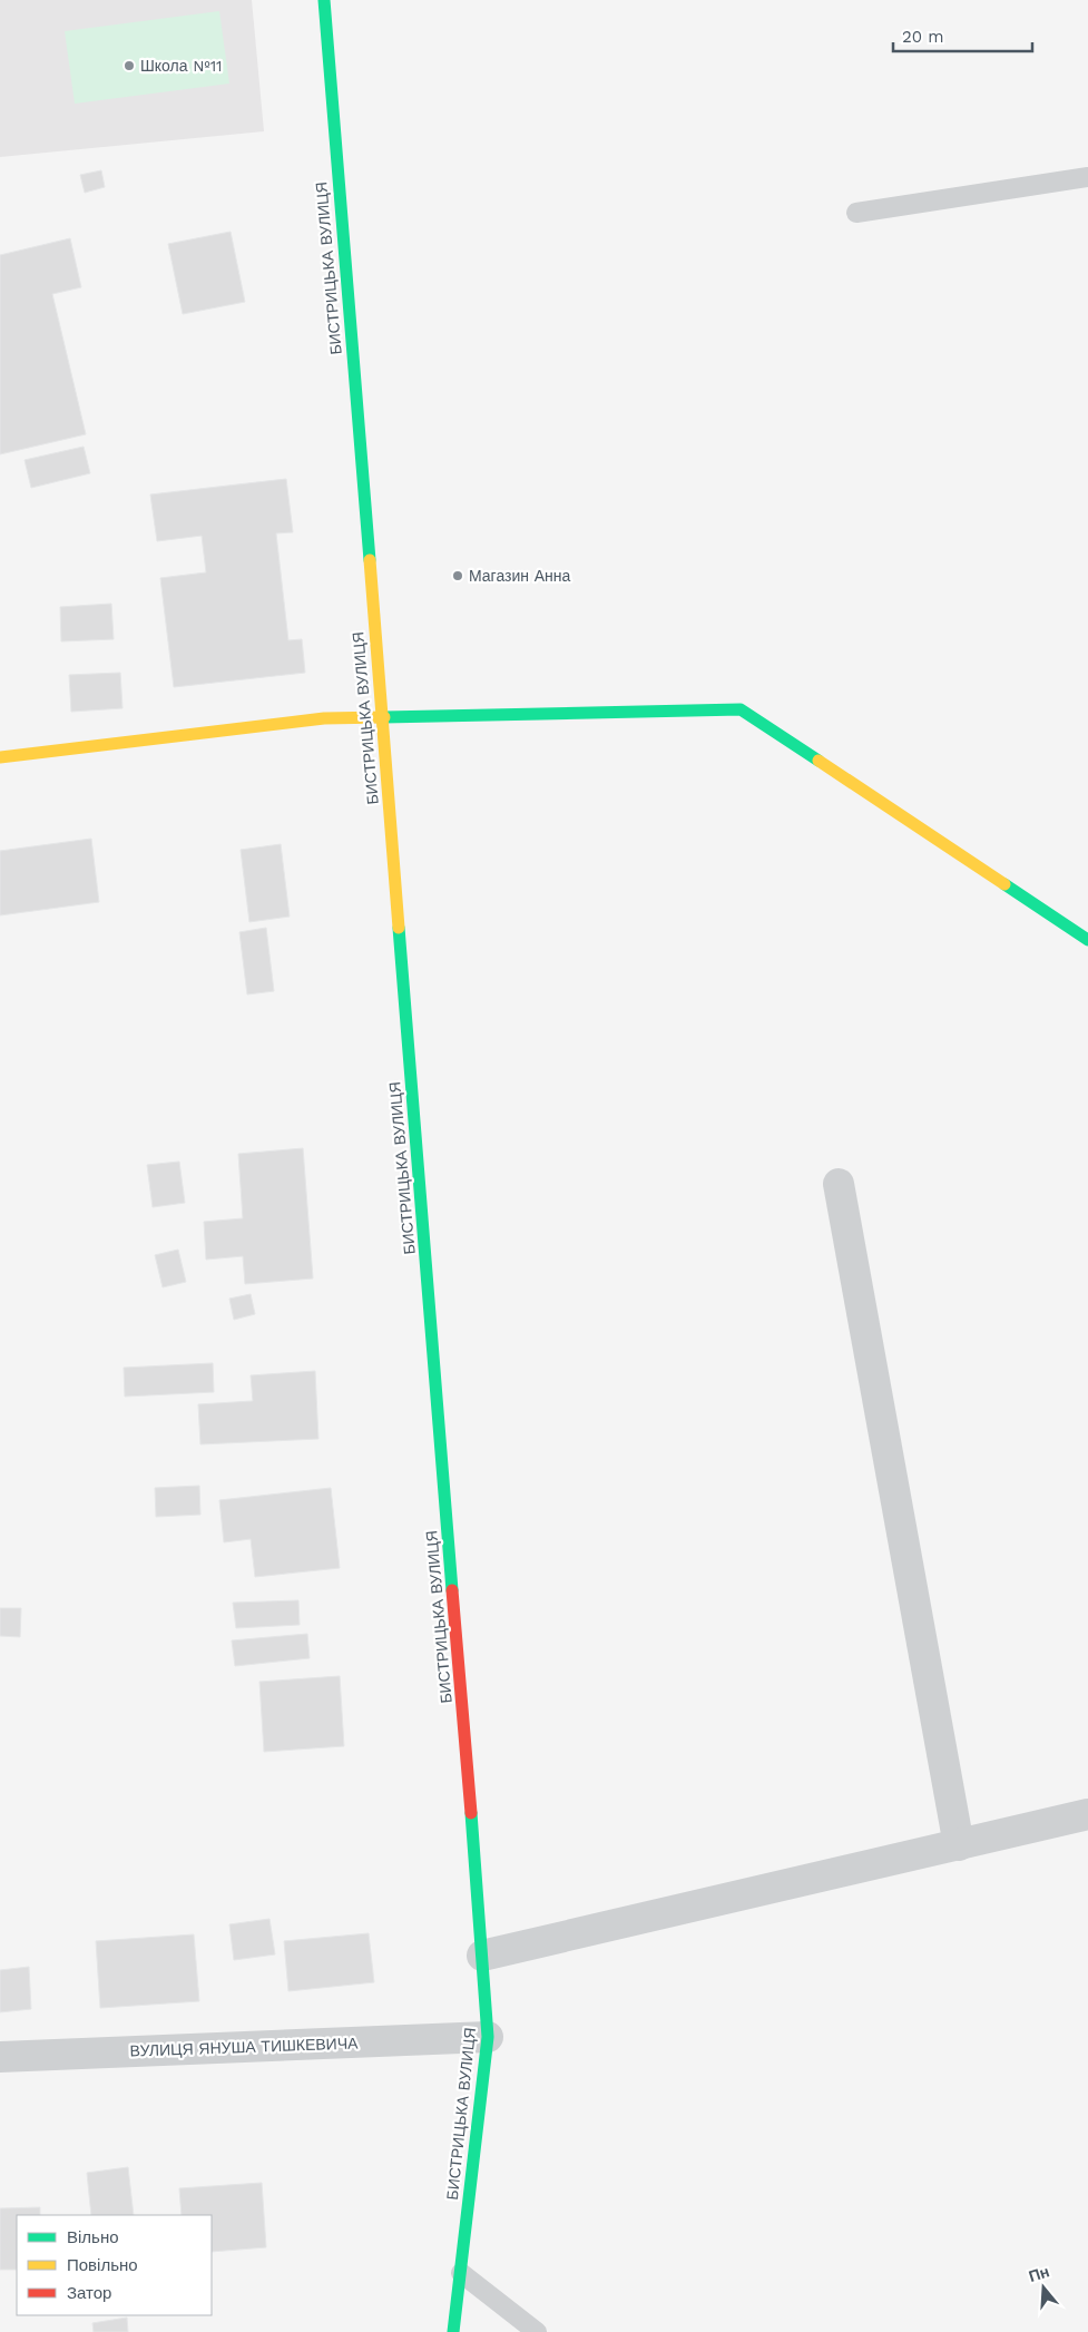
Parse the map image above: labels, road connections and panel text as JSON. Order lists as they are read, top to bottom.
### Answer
{
  "streets": {
    "street": ["БИСТРИЦЬКА ВУЛИЦЯ", "ВУЛИЦЯ ЯНУША ТИШКЕВИЧА"]
  },
  "crossings": [
    ["БИСТРИЦЬКА ВУЛИЦЯ", "ВУЛИЦЯ ЯНУША ТИШКЕВИЧА"]
  ],
  "places": ["Школа №11", "Магазин Анна"],
  "legend": ["Вільно", "Повільно", "Затор"],
  "scale_bar": "20 m",
  "north": "top"
}
